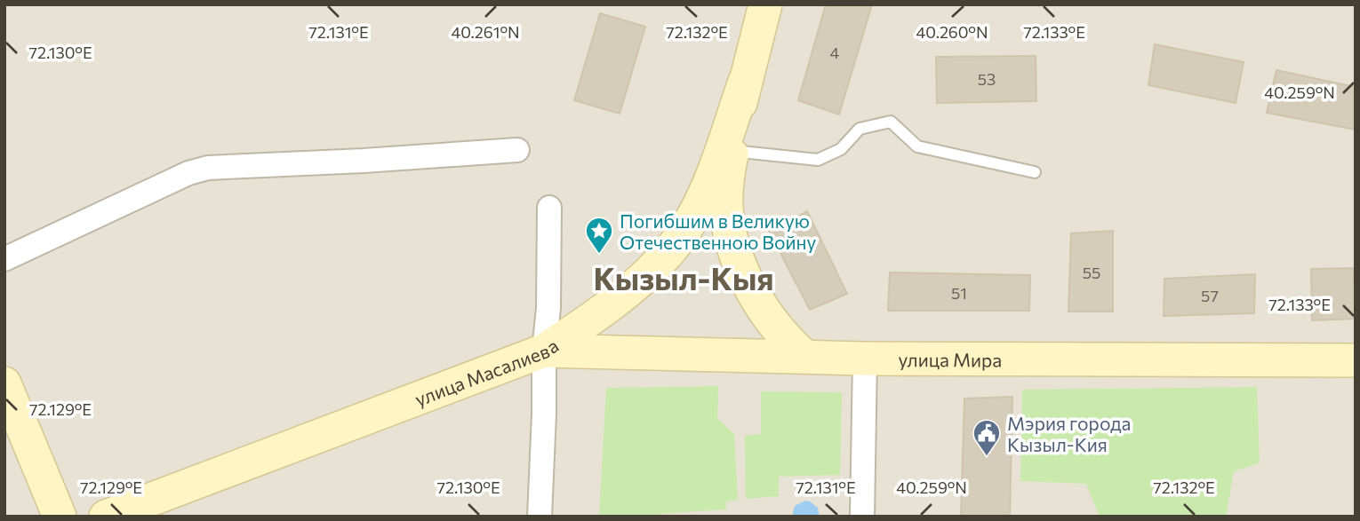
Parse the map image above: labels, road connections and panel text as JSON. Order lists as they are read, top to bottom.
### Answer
{
  "streets": {
    "main road": ["улица Мира", "улица Масалиева"]
  },
  "crossings": [
    ["улица Мира", "улица Масалиева"]
  ],
  "districts": ["Кызыл-Кыя"],
  "places": {
    "place": ["Погибшим в Великую Отечественною Войну"],
    "public building": ["Мэрия города Кызыл-Кия"]
  },
  "house_numbers": [
    "4",
    "53",
    "55",
    "51",
    "57"
  ],
  "coordinates": [
    "72.132°E",
    "72.131°E",
    "40.261°N",
    "40.260°N",
    "72.133°E",
    "72.130°E",
    "40.259°N",
    "72.129°E"
  ]
}
